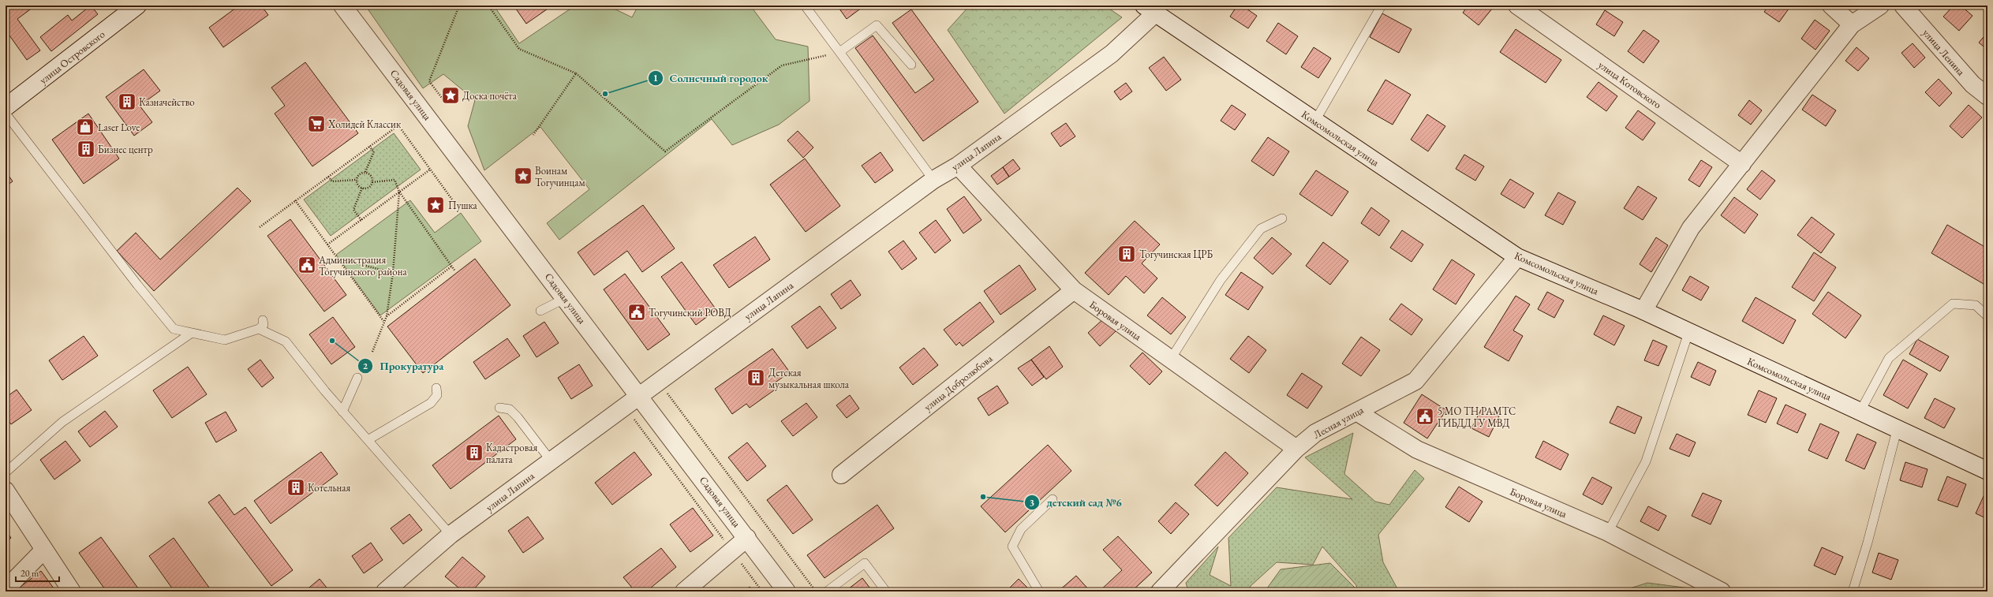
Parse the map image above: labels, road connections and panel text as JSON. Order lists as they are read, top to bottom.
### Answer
{
  "streets": {
    "street": [
      "улица Ленина",
      "улица Островского",
      "улица Котовского",
      "Садовая улица",
      "Комсомольская улица",
      "улица Лапина",
      "Боровая улица",
      "улица Добролюбова",
      "Лесная улица"
    ]
  },
  "crossings": [
    ["Садовая улица", "улица Лапина"],
    ["Комсомольская улица", "улица Лапина"],
    ["Комсомольская улица", "Лесная улица"],
    ["улица Лапина", "Боровая улица"],
    ["Боровая улица", "улица Добролюбова"],
    ["Боровая улица", "Лесная улица"]
  ],
  "places": {
    "other": ["Солнечный городок", "Прокуратура", "детский сад №6"],
    "place": ["Доска почёта", "Воинам Тогучинцам", "Пушка"],
    "building": [
      "Казначейство",
      "Бизнес центр",
      "Тогучинская ЦРБ",
      "Детская музыкальная школа",
      "Кадастровая палата",
      "Котельная"
    ],
    "supermarket": ["Холидей Классик"],
    "shop": ["Laser Love"],
    "public building": ["Администрация Тогучинского района", "Тогучинский РОВД", "5 МО ТН РАМТС ГИБДД ГУ МВД"]
  },
  "scale_bar": "20 m"
}
